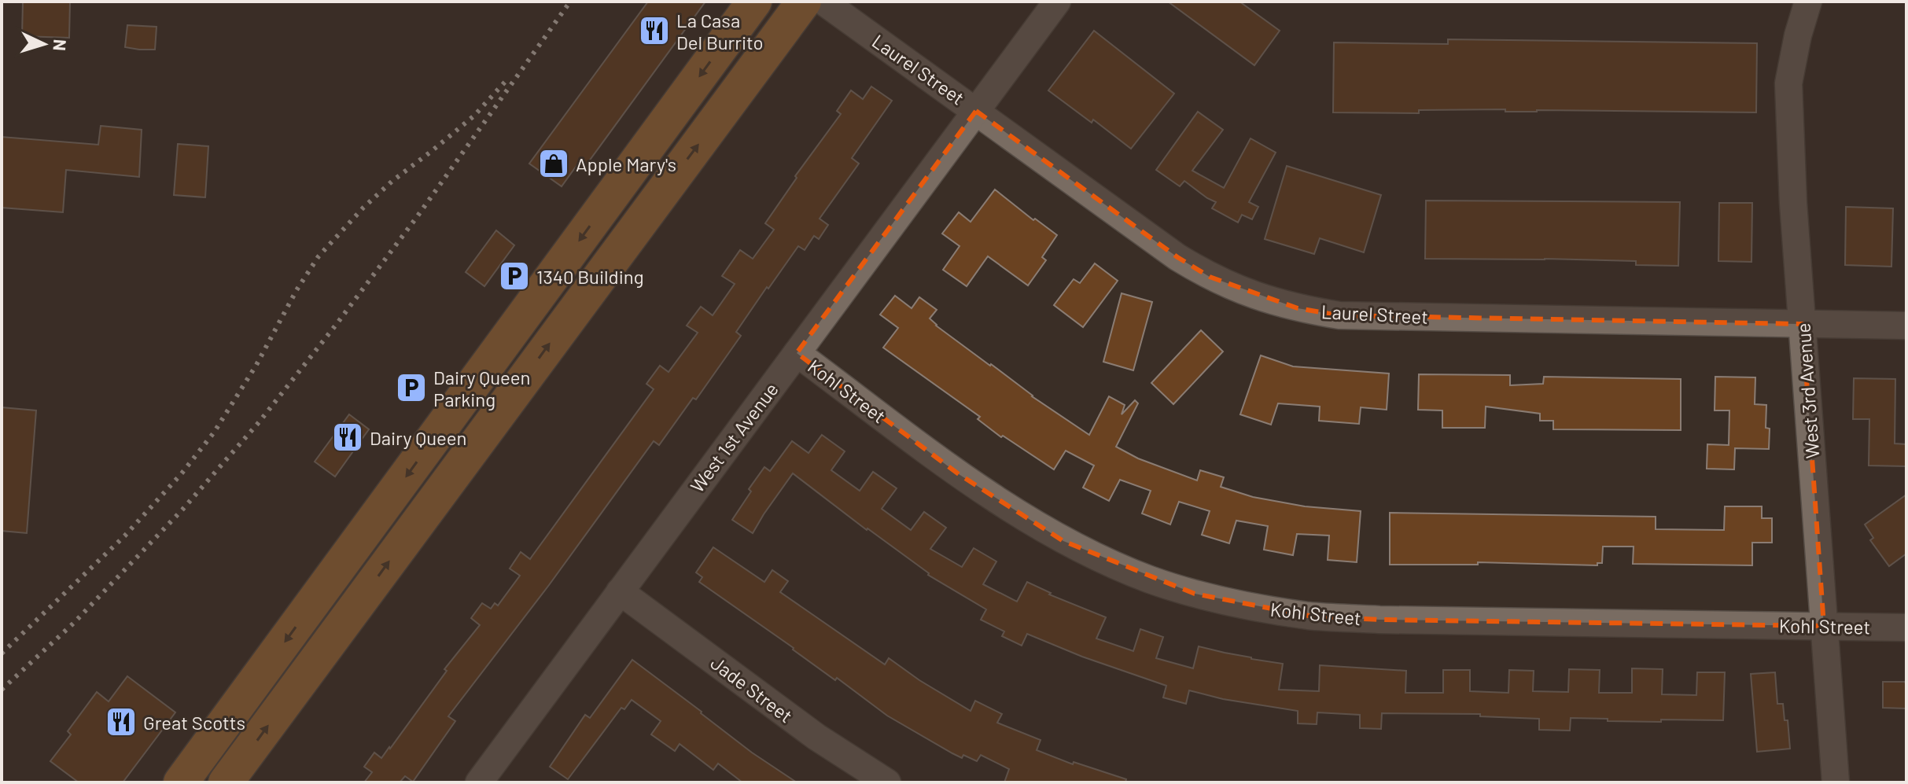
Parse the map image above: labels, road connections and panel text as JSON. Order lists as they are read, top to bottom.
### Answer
{
  "streets": {
    "street": [
      "Laurel Street",
      "Kohl Street",
      "West 3rd Avenue",
      "West 1st Avenue",
      "Jade Street"
    ]
  },
  "crossings": [
    ["Laurel Street", "West 3rd Avenue"],
    ["Laurel Street", "West 1st Avenue"],
    ["Kohl Street", "West 3rd Avenue"],
    ["Kohl Street", "West 1st Avenue"],
    ["West 1st Avenue", "Jade Street"]
  ],
  "places": {
    "restaurant": ["La Casa Del Burrito", "Dairy Queen", "Great Scotts"],
    "shop": ["Apple Mary's"],
    "parking": ["1340 Building", "Dairy Queen Parking"]
  },
  "north": "right"
}
